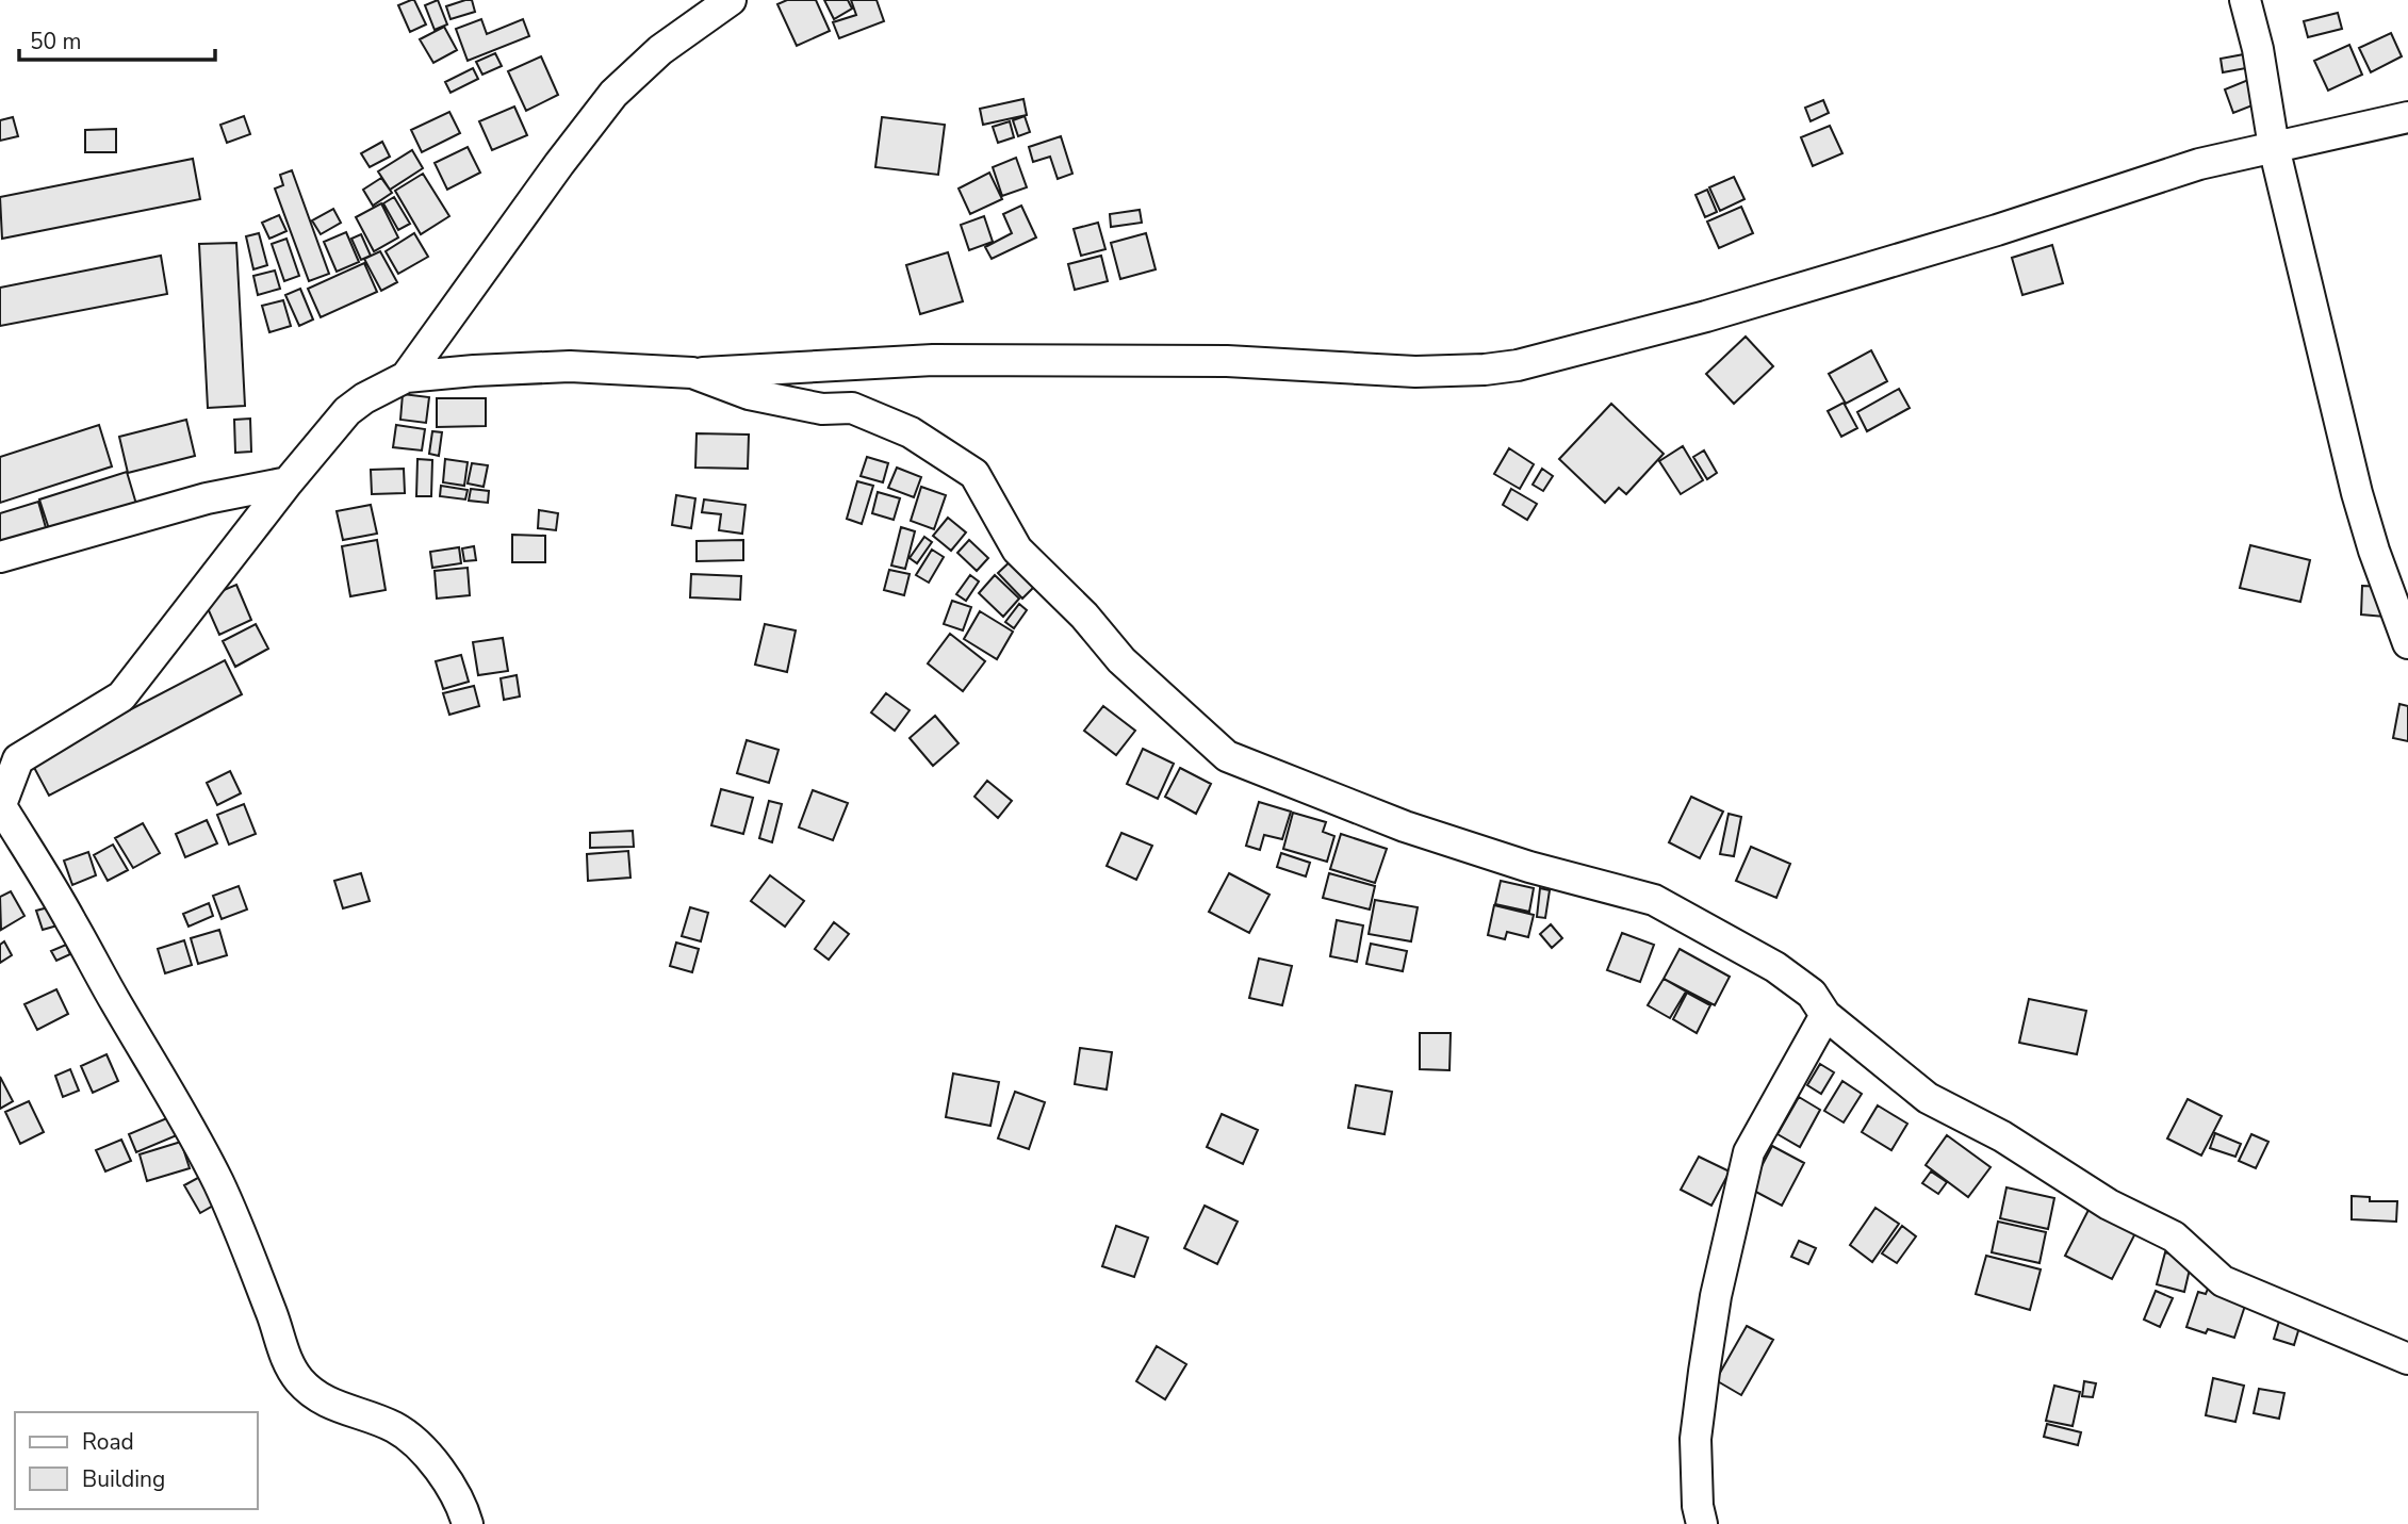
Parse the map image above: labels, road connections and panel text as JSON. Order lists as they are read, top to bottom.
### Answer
{
  "legend": ["Road", "Building"],
  "scale_bar": "50 m"
}
